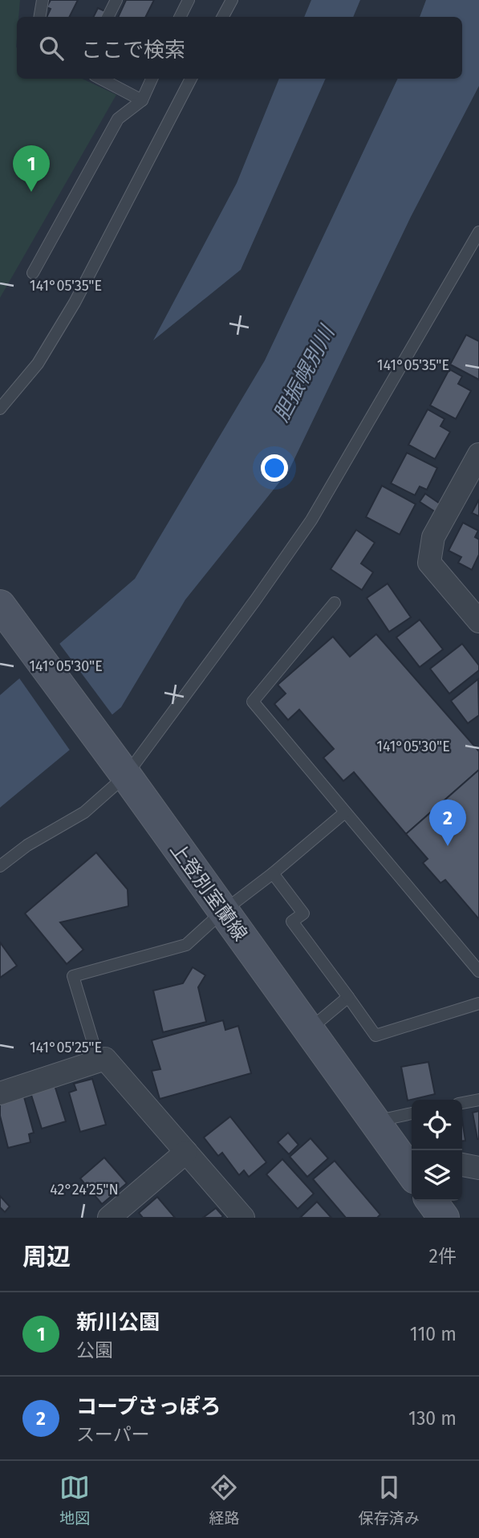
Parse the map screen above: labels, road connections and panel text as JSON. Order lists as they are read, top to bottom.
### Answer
{
  "streets": {
    "main road": ["上登別室蘭線"]
  },
  "water": ["胆振幌別川"],
  "page": {
    "search": "ここで検索",
    "pins": ["1", "2"],
    "heading": ["周辺", "2件"],
    "list": [
      {
        "mark": "1",
        "name": "新川公園",
        "note": "公園",
        "value": "110 m"
      },
      {
        "mark": "2",
        "name": "コープさっぽろ",
        "note": "スーパー",
        "value": "130 m"
      }
    ],
    "nav": ["地図", "経路", "保存済み"]
  },
  "coordinates": [
    "141°05'35\"E",
    "141°05'30\"E",
    "141°05'25\"E",
    "42°24'25\"N"
  ]
}
